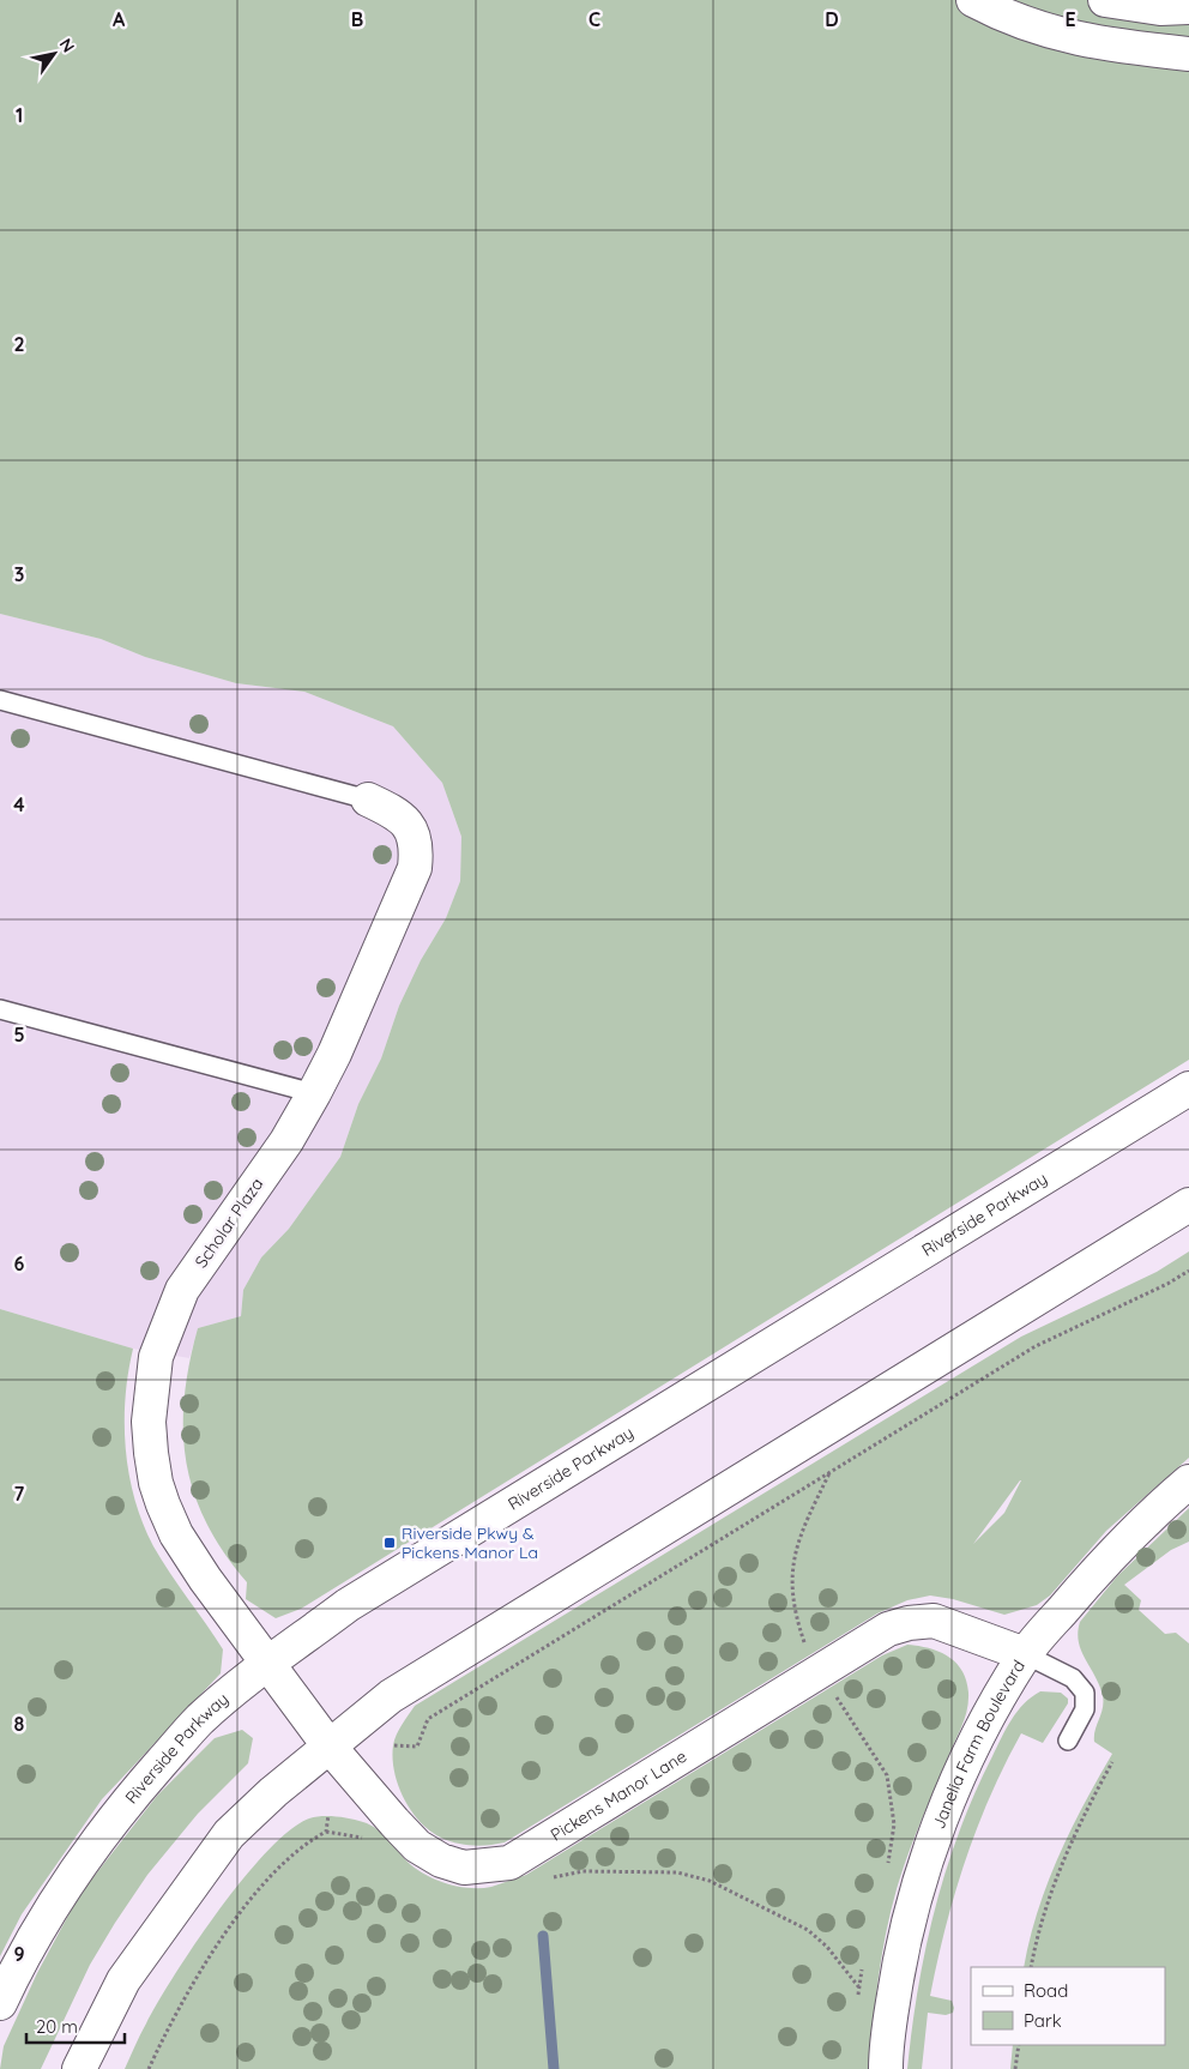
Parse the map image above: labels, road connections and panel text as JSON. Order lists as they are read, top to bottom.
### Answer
{
  "streets": {
    "main road": [
      "Riverside Parkway",
      "Scholar Plaza",
      "Janelia Farm Boulevard",
      "Pickens Manor Lane"
    ]
  },
  "crossings": [
    ["Riverside Parkway", "Scholar Plaza"],
    ["Riverside Parkway", "Pickens Manor Lane"],
    ["Scholar Plaza", "Pickens Manor Lane"],
    ["Janelia Farm Boulevard", "Pickens Manor Lane"]
  ],
  "places": {
    "transit": ["Riverside Pkwy & Pickens Manor La"]
  },
  "legend": ["Road", "Park"],
  "scale_bar": "20 m",
  "north": "top right",
  "grid": {
    "columns": [
      "A",
      "B",
      "C",
      "D",
      "E"
    ],
    "rows": [
      "1",
      "2",
      "3",
      "4",
      "5",
      "6",
      "7",
      "8",
      "9"
    ]
  }
}
